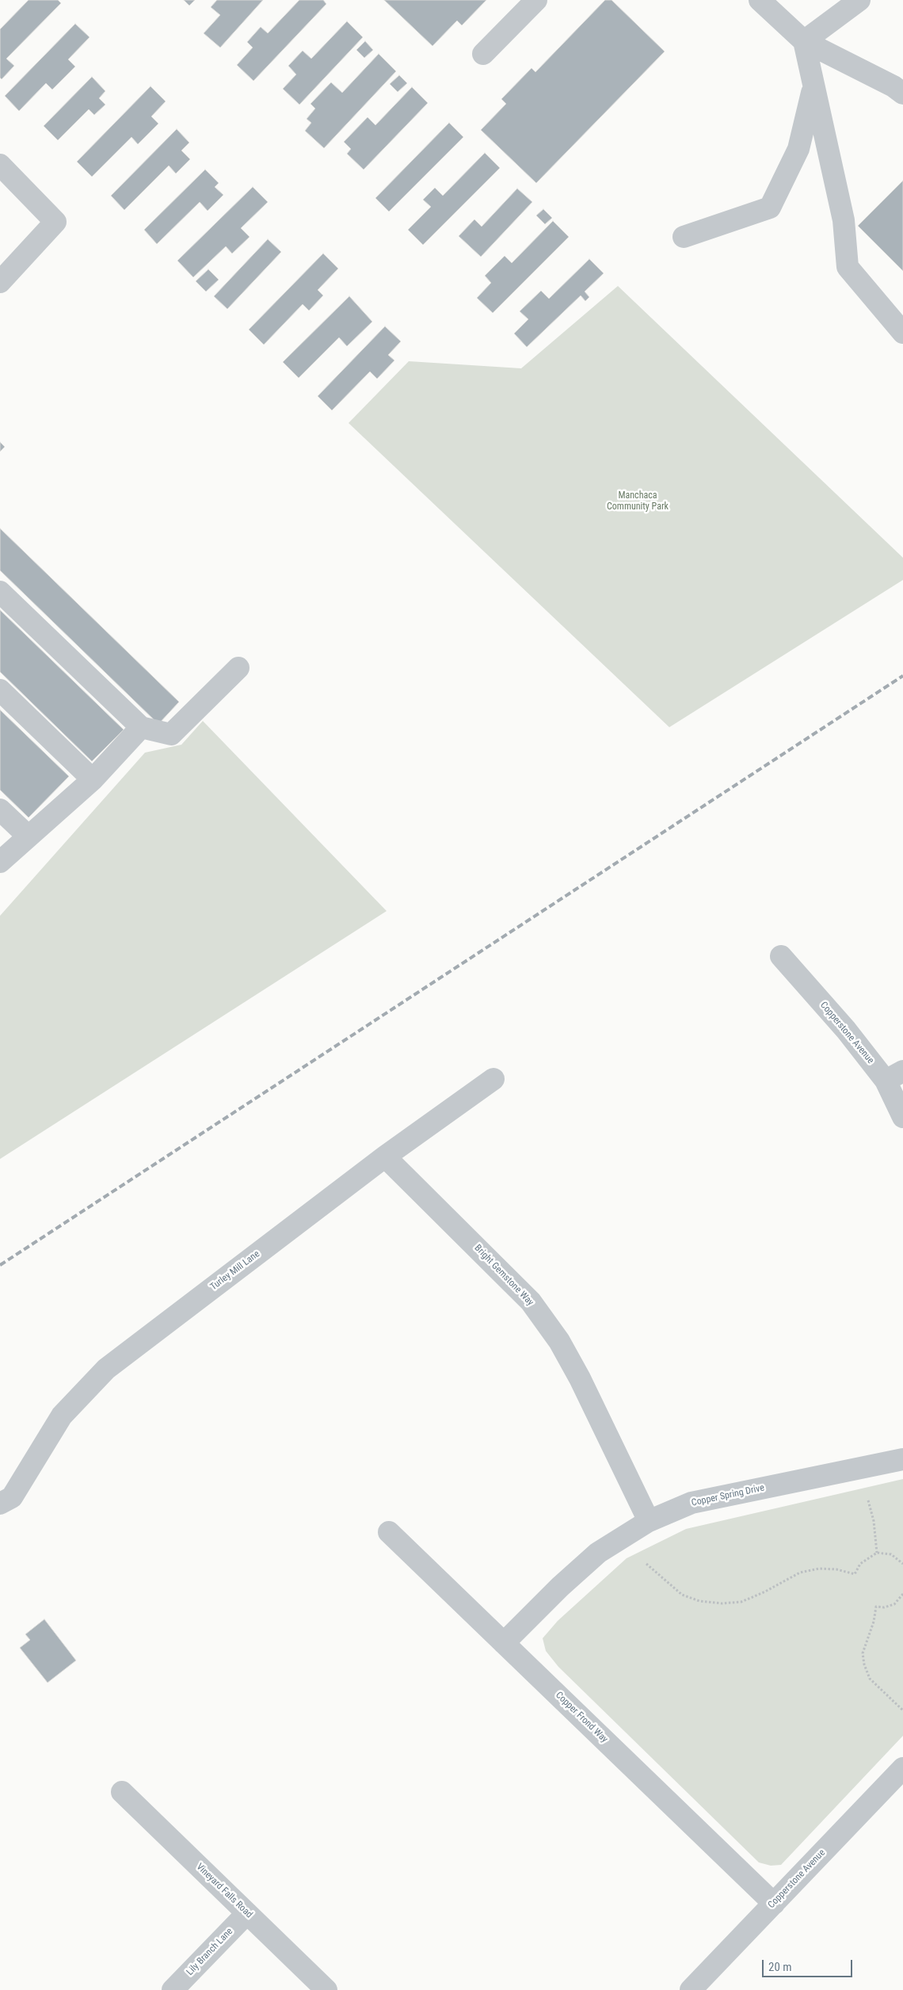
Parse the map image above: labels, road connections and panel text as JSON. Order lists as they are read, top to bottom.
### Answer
{
  "streets": {
    "street": [
      "Copperstone Avenue",
      "Turley Mill Lane",
      "Bright Gemstone Way",
      "Copper Spring Drive",
      "Copper Frond Way",
      "Vineyard Falls Road",
      "Lily Branch Lane"
    ]
  },
  "crossings": [
    ["Copperstone Avenue", "Copper Frond Way"],
    ["Turley Mill Lane", "Bright Gemstone Way"],
    ["Bright Gemstone Way", "Copper Spring Drive"],
    ["Copper Spring Drive", "Copper Frond Way"],
    ["Vineyard Falls Road", "Lily Branch Lane"]
  ],
  "parks": ["Manchaca Community Park"],
  "scale_bar": "20 m"
}
